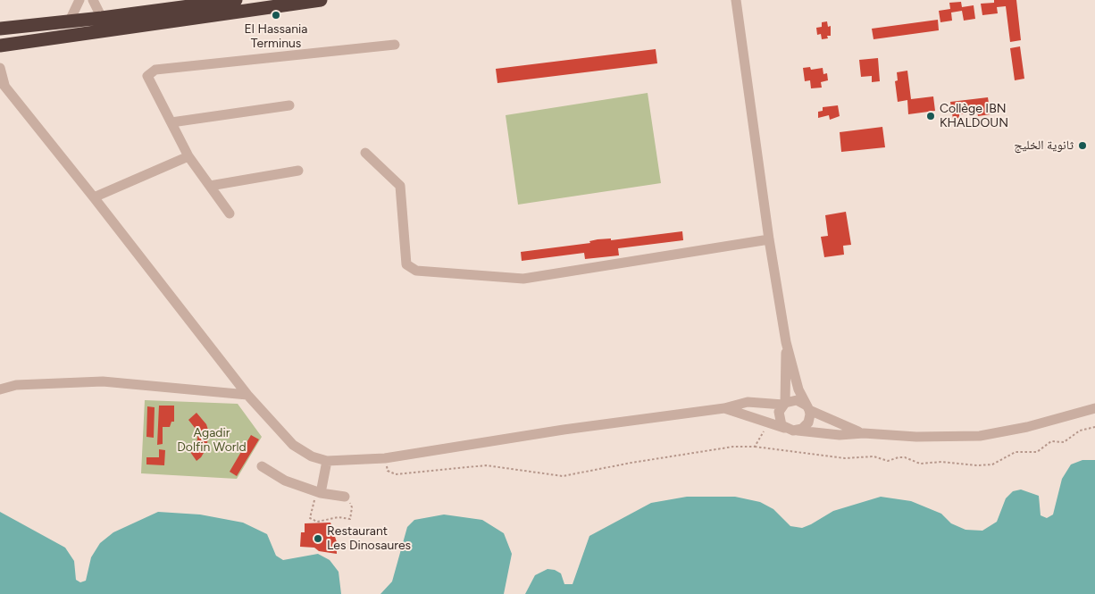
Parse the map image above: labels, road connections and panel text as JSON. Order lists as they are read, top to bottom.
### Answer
{
  "parks": ["Agadir Dolfin World"],
  "places": [
    "El Hassania Terminus",
    "Collège IBN KHALDOUN",
    "ثانوية الخليج",
    "Restaurant Les Dinosaures"
  ]
}
